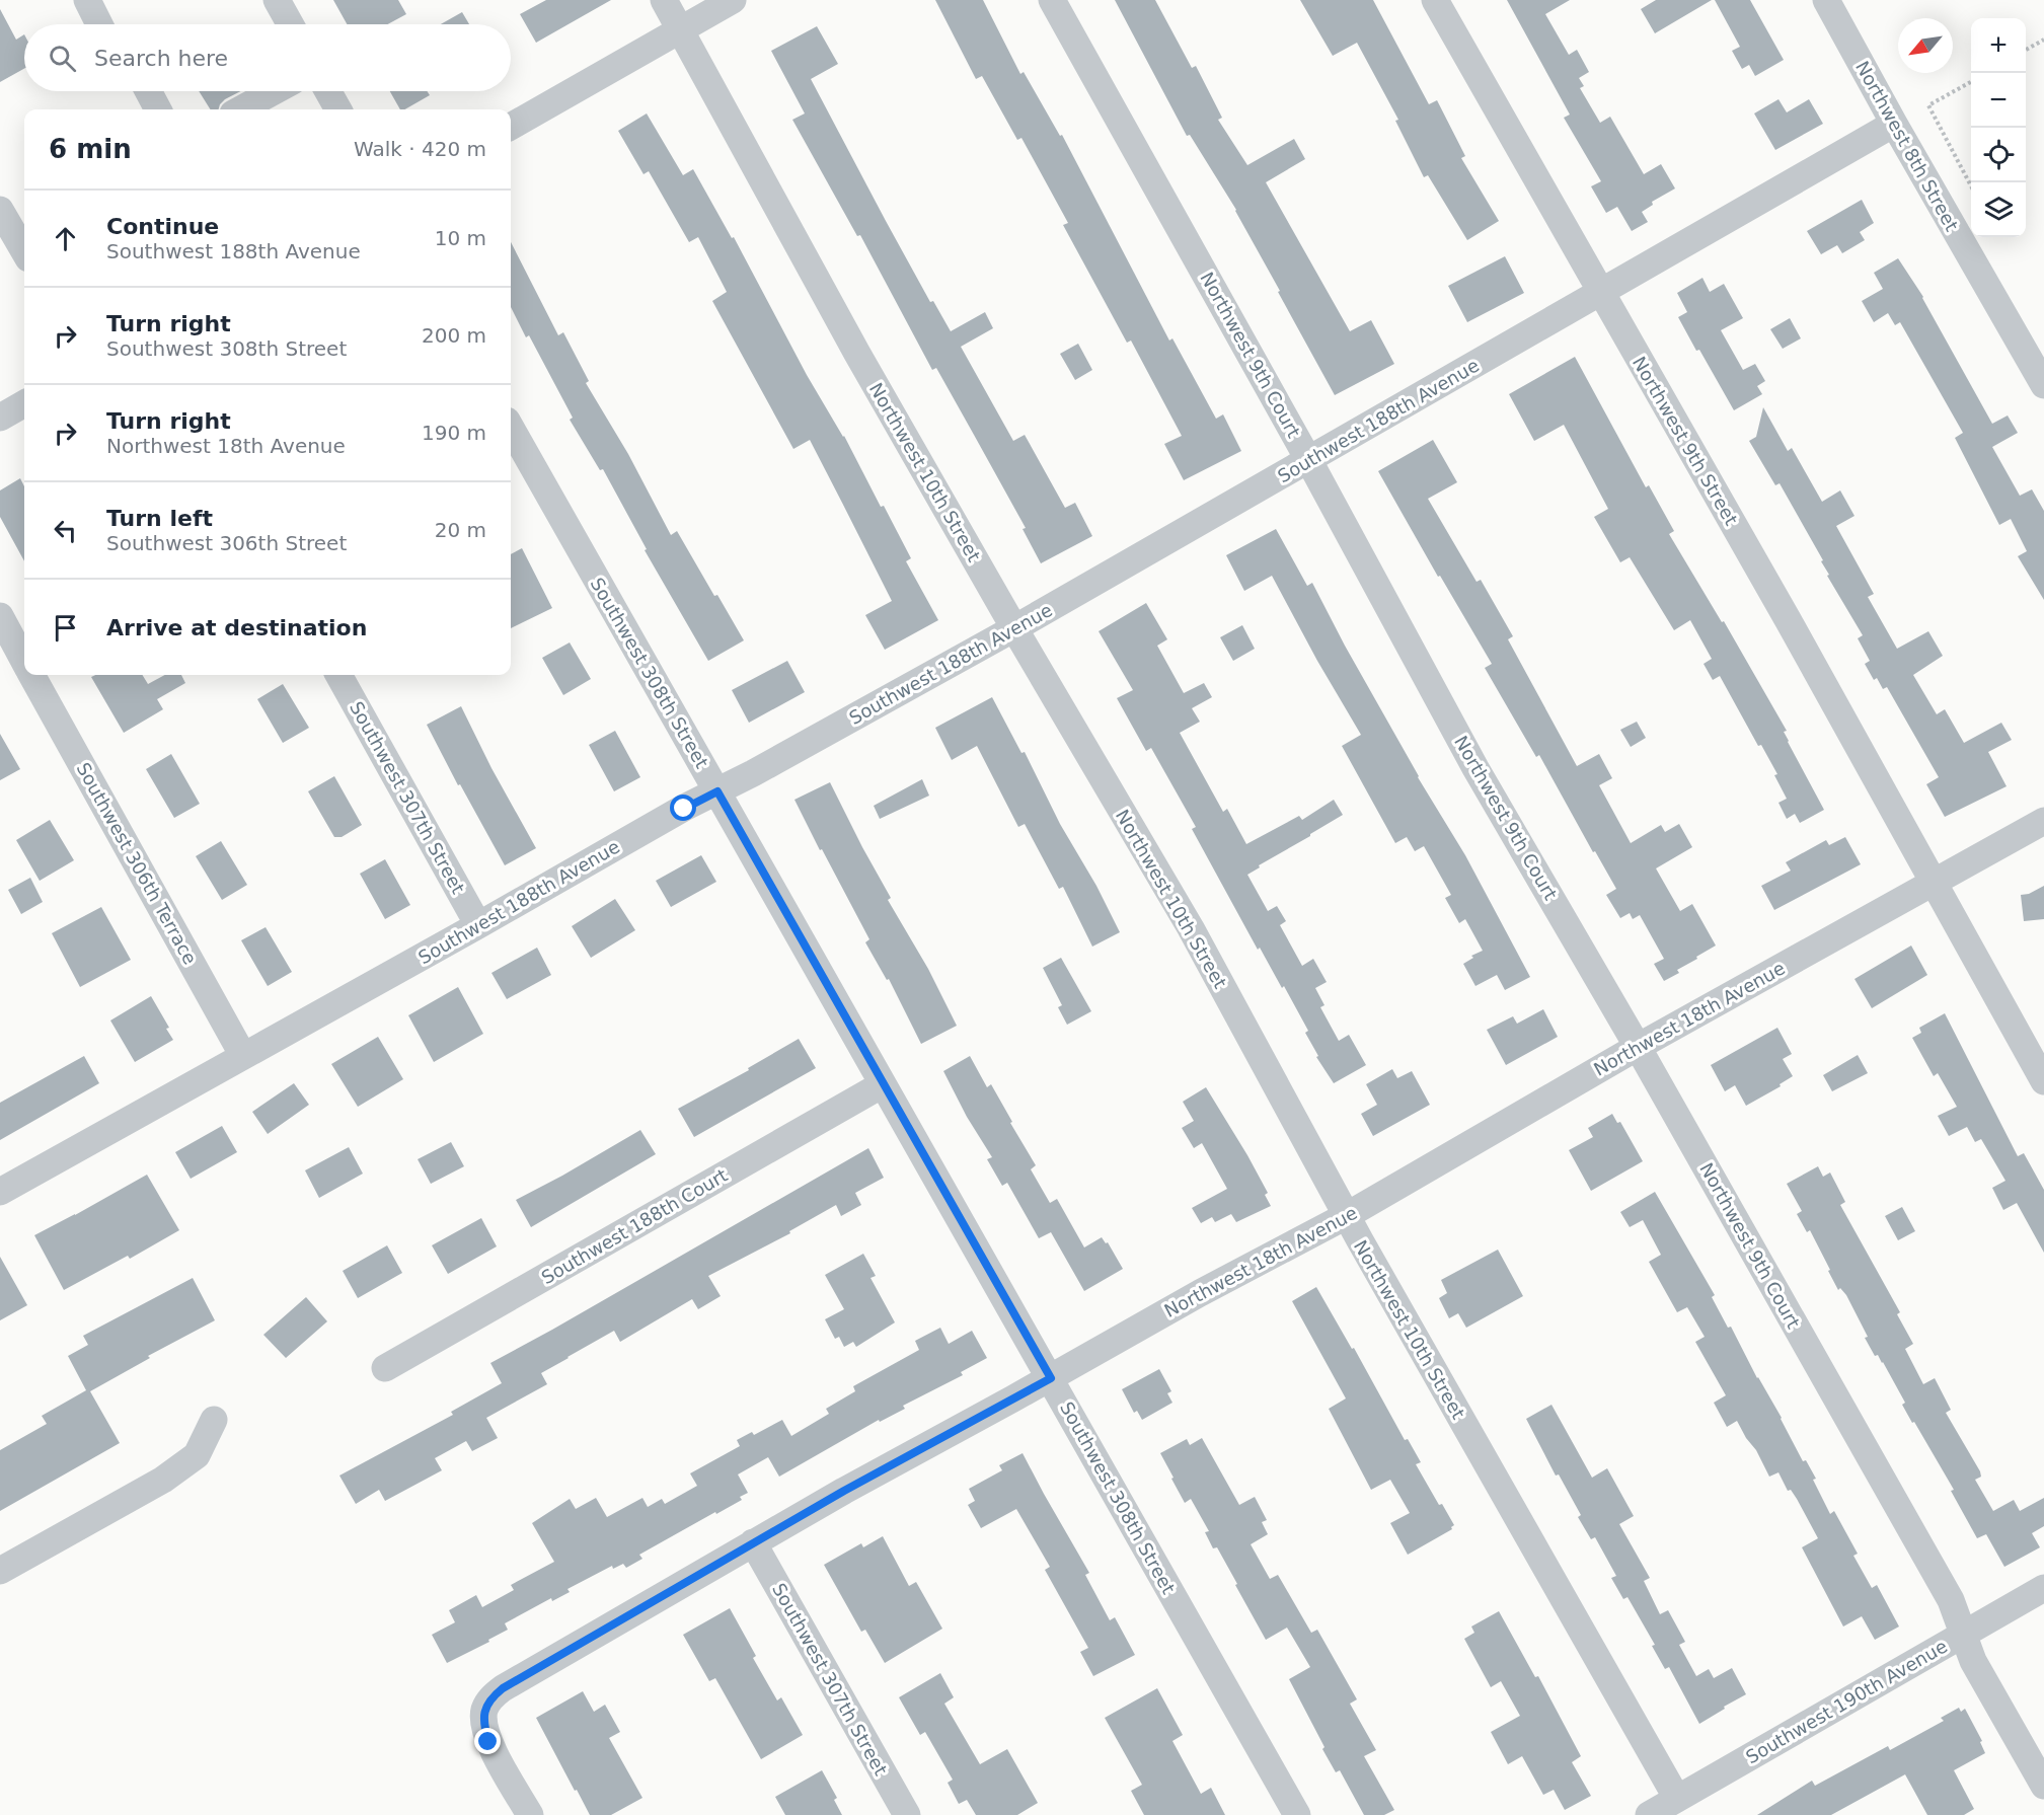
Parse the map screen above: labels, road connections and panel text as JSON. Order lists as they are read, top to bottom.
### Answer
{
  "streets": {
    "street": [
      "Northwest 8th Street",
      "Northwest 9th Court",
      "Southwest 188th Avenue",
      "Northwest 9th Street",
      "Northwest 10th Street",
      "Southwest 308th Street",
      "Southwest 307th Street",
      "Southwest 306th Terrace",
      "Northwest 18th Avenue",
      "Southwest 188th Court",
      "Southwest 190th Avenue"
    ]
  },
  "crossings": [
    ["Northwest 8th Street", "Southwest 188th Avenue"],
    ["Northwest 9th Court", "Southwest 188th Avenue"],
    ["Northwest 9th Court", "Northwest 18th Avenue"],
    ["Northwest 9th Court", "Southwest 190th Avenue"],
    ["Southwest 188th Avenue", "Northwest 9th Street"],
    ["Southwest 188th Avenue", "Northwest 10th Street"],
    ["Southwest 188th Avenue", "Southwest 308th Street"],
    ["Southwest 188th Avenue", "Southwest 307th Street"],
    ["Southwest 188th Avenue", "Southwest 306th Terrace"],
    ["Northwest 9th Street", "Northwest 18th Avenue"],
    ["Northwest 10th Street", "Northwest 18th Avenue"],
    ["Northwest 10th Street", "Southwest 190th Avenue"],
    ["Southwest 308th Street", "Northwest 18th Avenue"],
    ["Southwest 308th Street", "Southwest 188th Court"],
    ["Southwest 307th Street", "Northwest 18th Avenue"]
  ],
  "north": "bottom left",
  "page": {
    "map_buttons": ["+", "−"],
    "search": "Search here",
    "heading": ["6 min", "Walk · 420 m"],
    "list": [
      ["Continue", "Southwest 188th Avenue", "10 m"],
      ["Turn right", "Southwest 308th Street", "200 m"],
      ["Turn right", "Northwest 18th Avenue", "190 m"],
      ["Turn left", "Southwest 306th Street", "20 m"],
      "Arrive at destination"
    ]
  }
}
